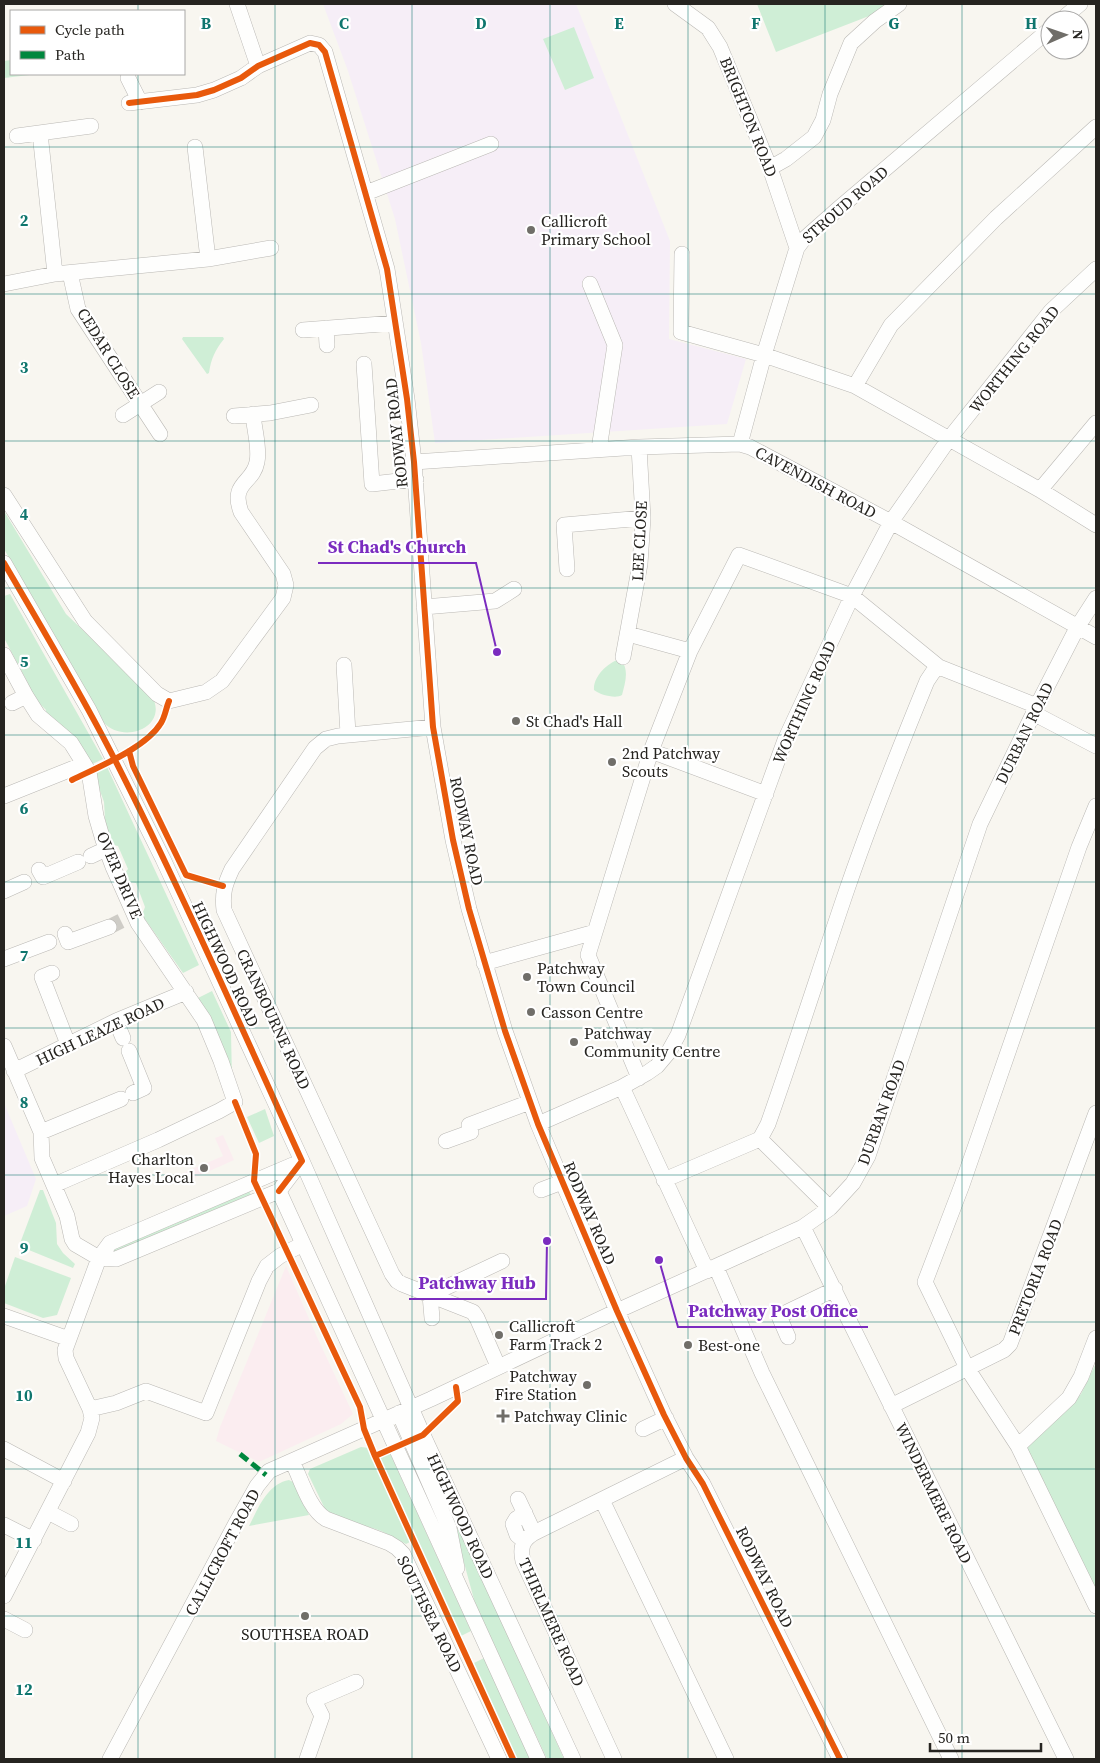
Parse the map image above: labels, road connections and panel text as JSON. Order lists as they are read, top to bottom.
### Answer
{
  "streets": {
    "street": [
      "BRIGHTON ROAD",
      "STROUD ROAD",
      "CEDAR CLOSE",
      "WORTHING ROAD",
      "RODWAY ROAD",
      "CAVENDISH ROAD",
      "LEE CLOSE",
      "DURBAN ROAD",
      "OVER DRIVE",
      "HIGHWOOD ROAD",
      "CRANBOURNE ROAD",
      "HIGH LEAZE ROAD",
      "PRETORIA ROAD",
      "WINDERMERE ROAD",
      "CALLICROFT ROAD",
      "SOUTHSEA ROAD",
      "THIRLMERE ROAD"
    ]
  },
  "crossings": [
    ["BRIGHTON ROAD", "STROUD ROAD"],
    ["STROUD ROAD", "CAVENDISH ROAD"],
    ["WORTHING ROAD", "RODWAY ROAD"],
    ["WORTHING ROAD", "CAVENDISH ROAD"],
    ["RODWAY ROAD", "CAVENDISH ROAD"],
    ["RODWAY ROAD", "DURBAN ROAD"],
    ["RODWAY ROAD", "CRANBOURNE ROAD"],
    ["RODWAY ROAD", "THIRLMERE ROAD"],
    ["CAVENDISH ROAD", "LEE CLOSE"],
    ["CAVENDISH ROAD", "DURBAN ROAD"],
    ["DURBAN ROAD", "HIGHWOOD ROAD"],
    ["DURBAN ROAD", "CRANBOURNE ROAD"],
    ["DURBAN ROAD", "WINDERMERE ROAD"],
    ["DURBAN ROAD", "CALLICROFT ROAD"],
    ["OVER DRIVE", "HIGH LEAZE ROAD"],
    ["HIGHWOOD ROAD", "CALLICROFT ROAD"],
    ["PRETORIA ROAD", "WINDERMERE ROAD"],
    ["CALLICROFT ROAD", "SOUTHSEA ROAD"]
  ],
  "places": {
    "other": [
      "Callicroft Primary School",
      "St Chad's Church",
      "St Chad's Hall",
      "2nd Patchway Scouts",
      "Patchway Town Council",
      "Casson Centre",
      "Patchway Community Centre",
      "Charlton Hayes Local",
      "Patchway Hub",
      "Patchway Post Office",
      "Callicroft Farm Track 2",
      "Best-one",
      "Patchway Fire Station",
      "SOUTHSEA ROAD"
    ],
    "health": ["Patchway Clinic"]
  },
  "legend": ["Cycle path", "Path"],
  "scale_bar": "50 m",
  "north": "right",
  "grid": {
    "columns": [
      "B",
      "C",
      "D",
      "E",
      "F",
      "G",
      "H"
    ],
    "rows": [
      "2",
      "3",
      "4",
      "5",
      "6",
      "7",
      "8",
      "9",
      "10",
      "11",
      "12"
    ]
  }
}
